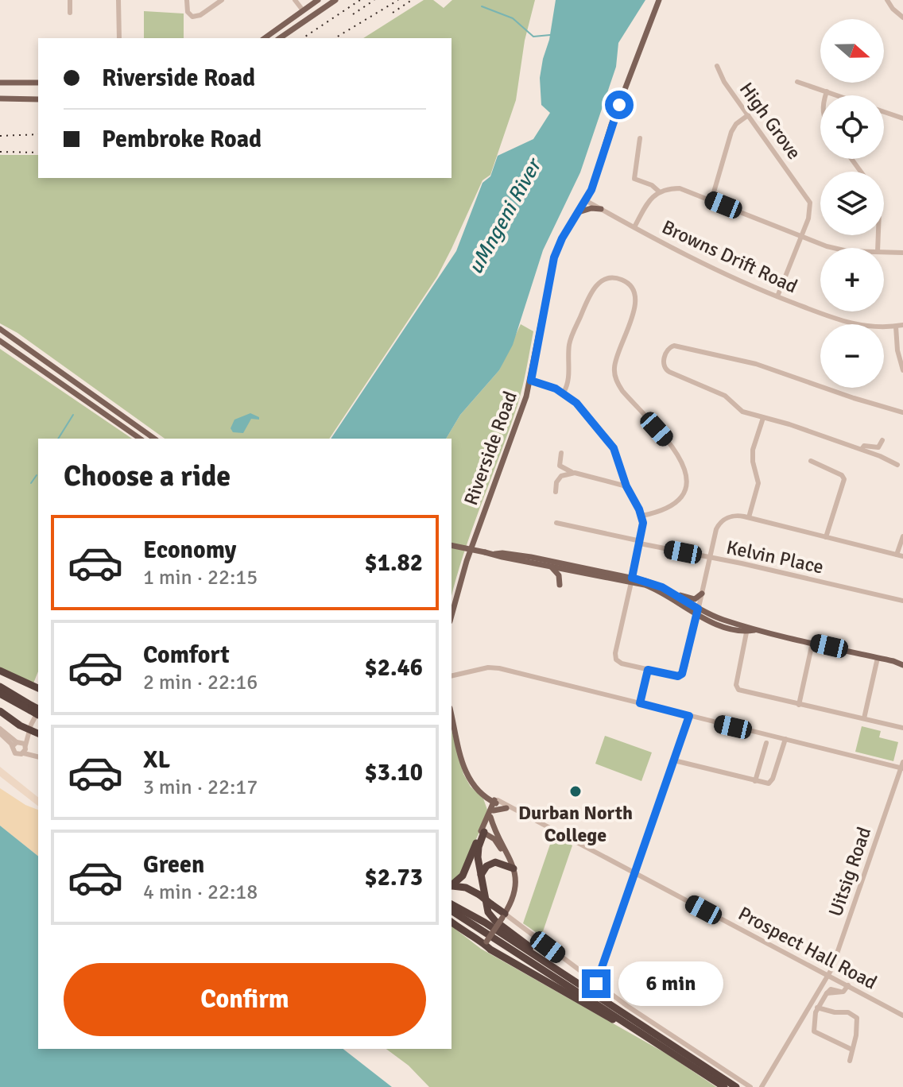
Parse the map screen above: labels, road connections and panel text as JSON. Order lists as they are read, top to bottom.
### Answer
{
  "streets": {
    "main road": ["Riverside Road"],
    "street": [
      "High Grove",
      "Browns Drift Road",
      "Kelvin Place",
      "Uitsig Road",
      "Prospect Hall Road"
    ]
  },
  "crossings": [
    ["High Grove", "Browns Drift Road"],
    ["Browns Drift Road", "Riverside Road"],
    ["Uitsig Road", "Prospect Hall Road"]
  ],
  "water": ["uMngeni River"],
  "places": ["Durban North College"],
  "north": "right",
  "page": {
    "map_buttons": ["+", "−"],
    "banner": ["Riverside Road", "Pembroke Road"],
    "heading": "Choose a ride",
    "list": [
      {
        "name": "Economy",
        "note": "1 min · 22:15",
        "value": "$1.82"
      },
      {
        "name": "Comfort",
        "note": "2 min · 22:16",
        "value": "$2.46"
      },
      {
        "name": "XL",
        "note": "3 min · 22:17",
        "value": "$3.10"
      },
      {
        "name": "Green",
        "note": "4 min · 22:18",
        "value": "$2.73"
      }
    ],
    "buttons": "Confirm",
    "bubble": "6 min"
  }
}
